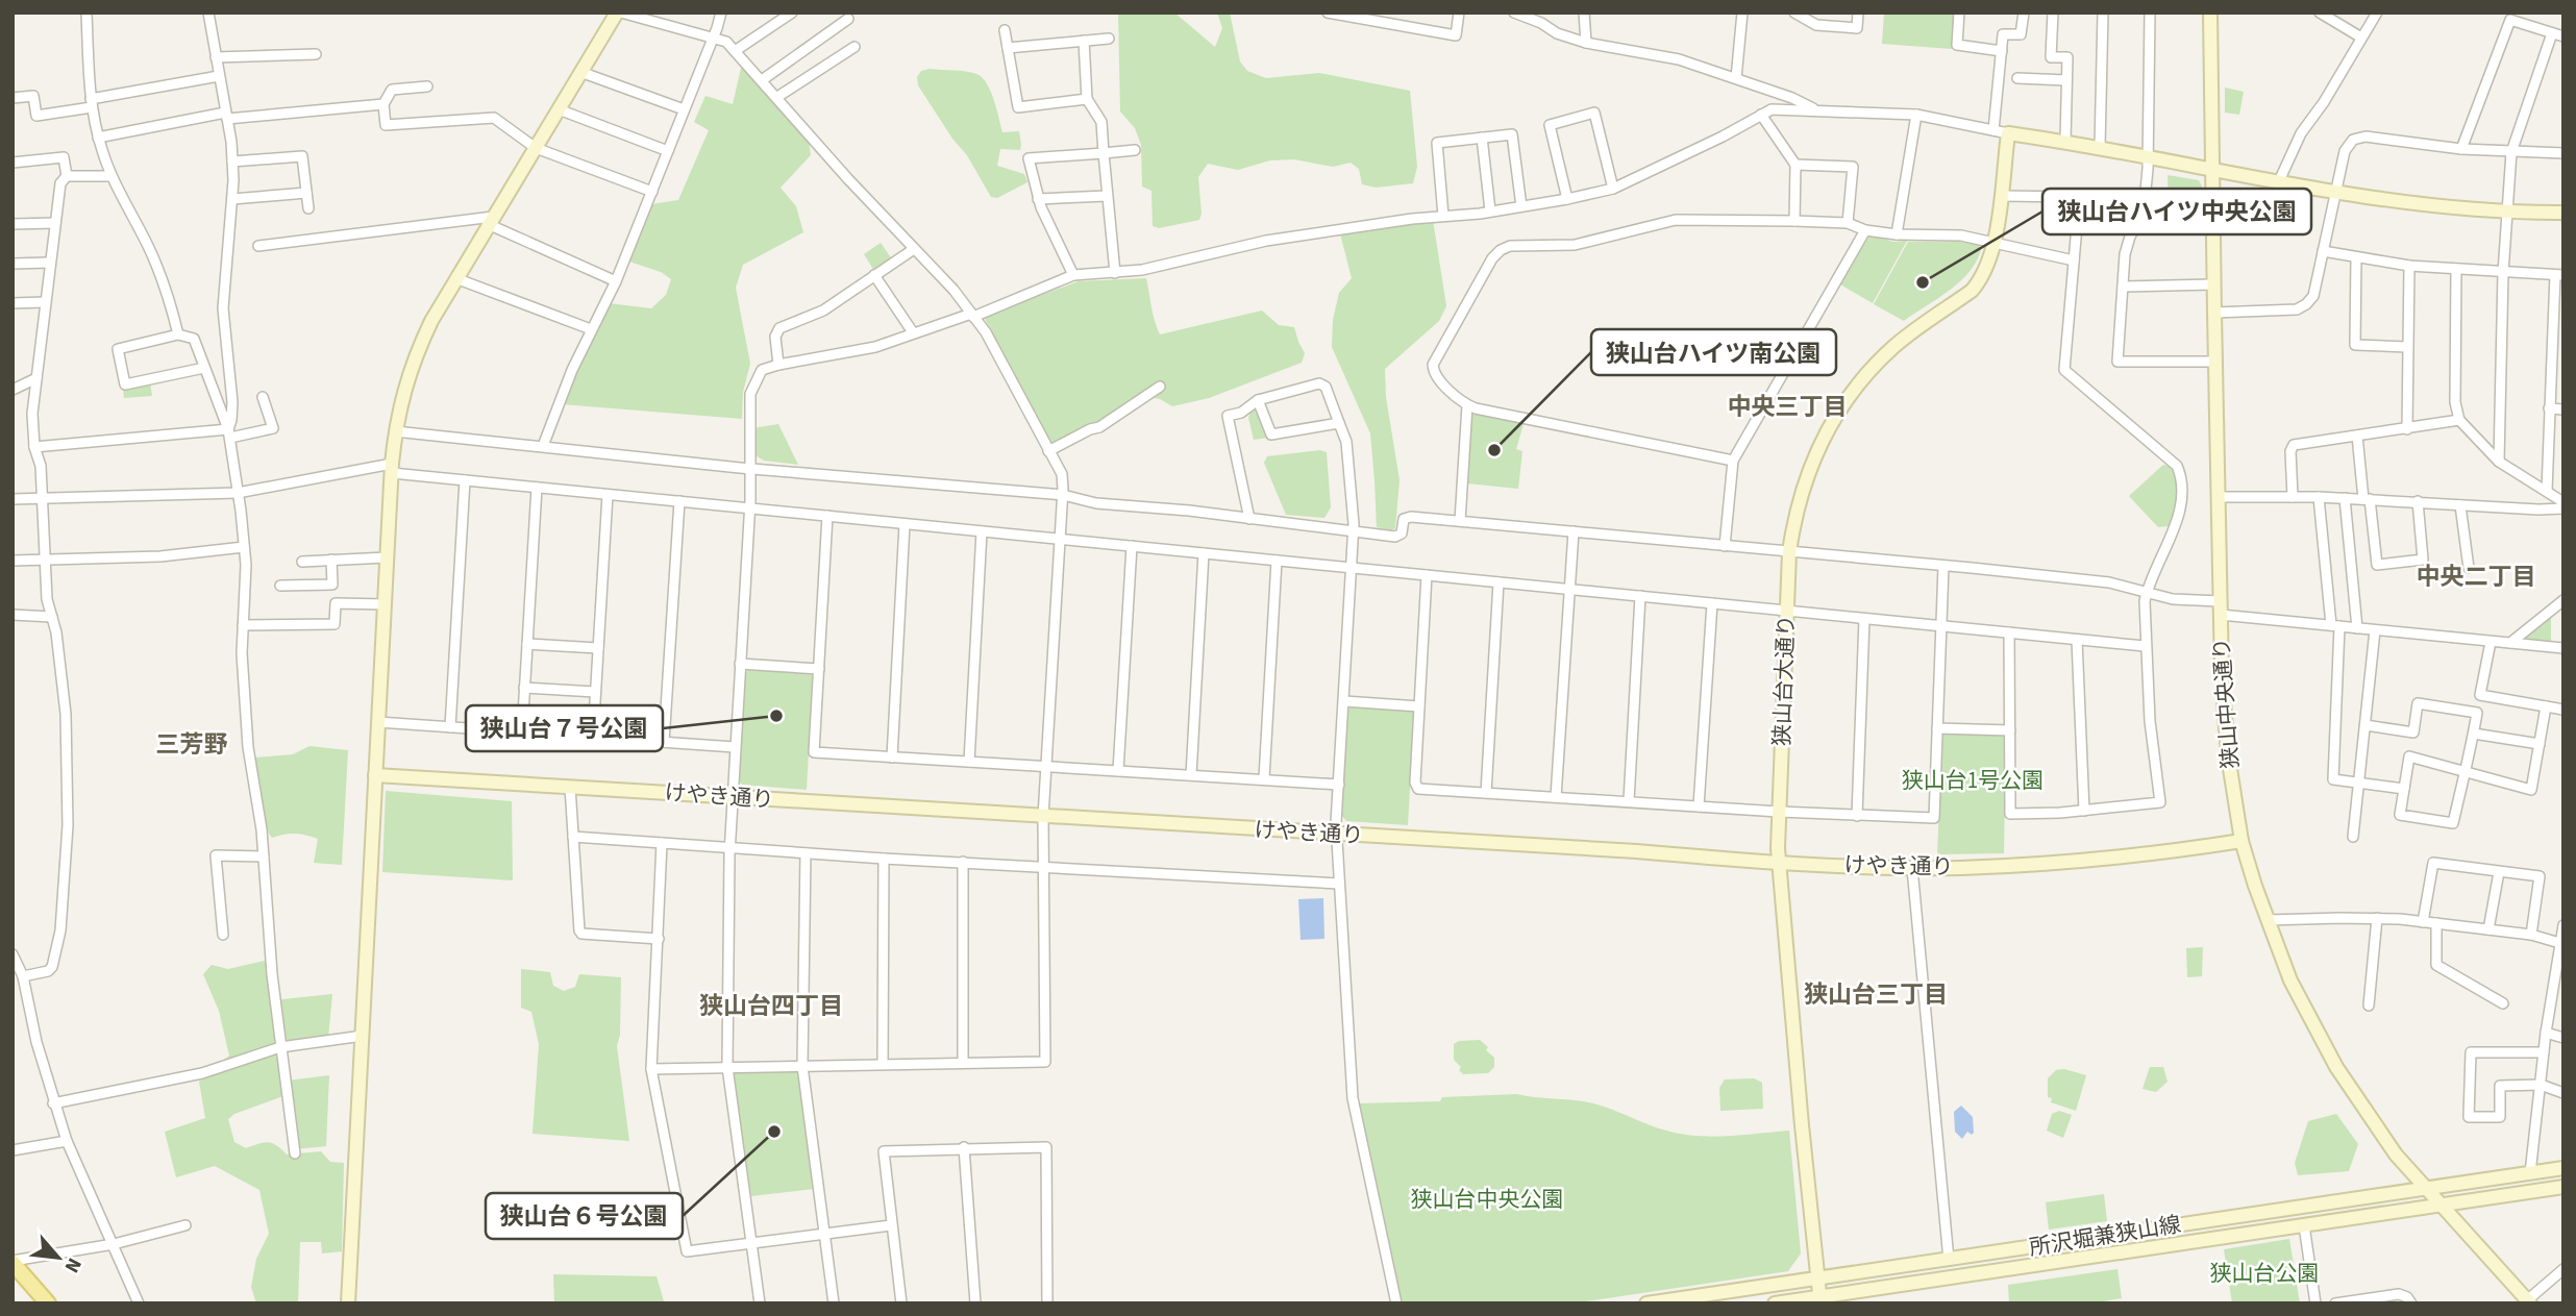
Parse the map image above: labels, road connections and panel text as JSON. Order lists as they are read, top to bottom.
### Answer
{
  "streets": {
    "street": [
      "狭山台大通り",
      "狭山中央通り",
      "けやき通り",
      "所沢堀兼狭山線"
    ]
  },
  "crossings": [
    ["狭山台大通り", "けやき通り"],
    ["狭山台大通り", "所沢堀兼狭山線"],
    ["狭山中央通り", "けやき通り"],
    ["狭山中央通り", "所沢堀兼狭山線"]
  ],
  "districts": [
    "中央三丁目",
    "中央二丁目",
    "三芳野",
    "狭山台三丁目",
    "狭山台四丁目"
  ],
  "parks": ["狭山台1号公園", "狭山台中央公園", "狭山台公園"],
  "places": [
    "狭山台ハイツ中央公園",
    "狭山台ハイツ南公園",
    "狭山台７号公園",
    "狭山台６号公園"
  ],
  "north": "bottom right"
}
